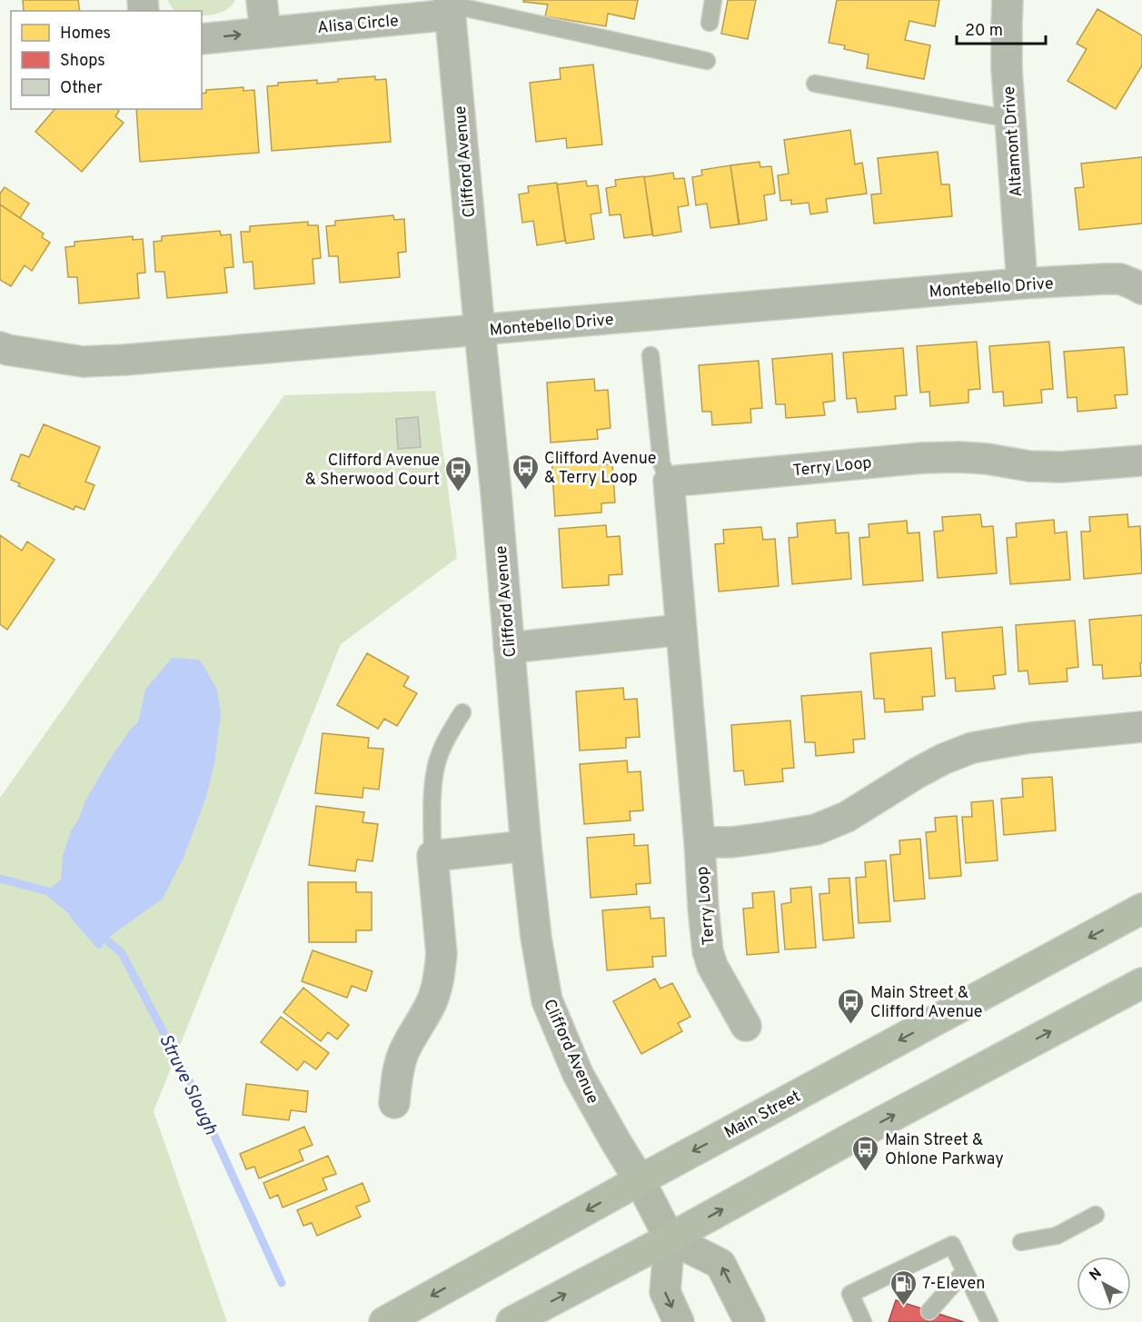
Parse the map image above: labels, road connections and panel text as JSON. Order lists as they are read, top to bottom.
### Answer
{
  "streets": {
    "main road": ["Main Street"],
    "street": [
      "Alisa Circle",
      "Altamont Drive",
      "Clifford Avenue",
      "Montebello Drive",
      "Terry Loop"
    ]
  },
  "crossings": [
    ["Alisa Circle", "Clifford Avenue"],
    ["Altamont Drive", "Montebello Drive"],
    ["Clifford Avenue", "Montebello Drive"],
    ["Clifford Avenue", "Main Street"]
  ],
  "water": ["Struve Slough"],
  "places": {
    "bus stop": [
      "Clifford Avenue & Terry Loop",
      "Clifford Avenue & Sherwood Court",
      "Main Street & Clifford Avenue",
      "Main Street & Ohlone Parkway"
    ],
    "fuel station": ["7-Eleven"]
  },
  "legend": ["Homes", "Shops", "Other"],
  "scale_bar": "20 m",
  "north": "top left"
}
